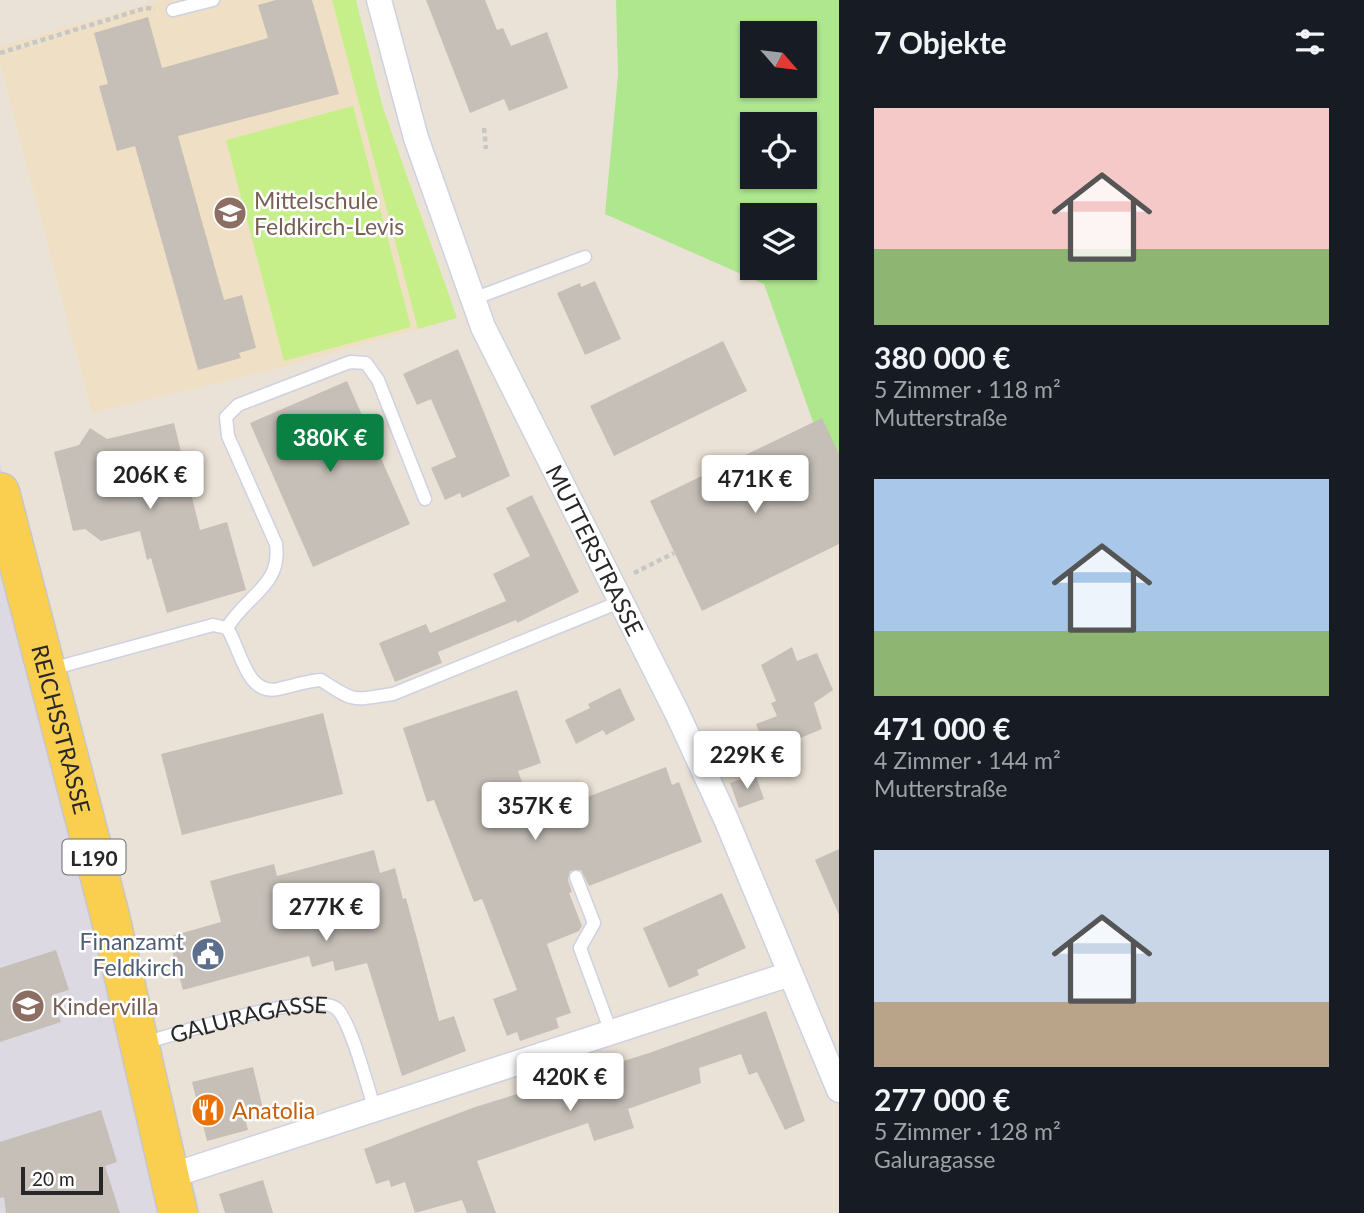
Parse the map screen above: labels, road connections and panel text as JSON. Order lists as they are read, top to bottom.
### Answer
{
  "streets": {
    "main road": ["REICHSSTRASSE", "L190"],
    "street": ["MUTTERSTRASSE"],
    "lane": ["GALURAGASSE"]
  },
  "crossings": [
    ["REICHSSTRASSE", "GALURAGASSE"]
  ],
  "places": {
    "school or university": ["Mittelschule Feldkirch-Levis", "Kindervilla"],
    "public building": ["Finanzamt Feldkirch"],
    "restaurant": ["Anatolia"]
  },
  "scale_bar": "20 m",
  "north": "bottom right",
  "page": {
    "heading": "7 Objekte",
    "list": [
      {
        "name": "380 000 €",
        "note": "5 Zimmer · 118 m² · Mutterstraße"
      },
      {
        "name": "471 000 €",
        "note": "4 Zimmer · 144 m² · Mutterstraße"
      },
      {
        "name": "277 000 €",
        "note": "5 Zimmer · 128 m² · Galuragasse"
      }
    ],
    "price": [
      "380K €",
      "206K €",
      "471K €",
      "229K €",
      "357K €",
      "277K €",
      "420K €"
    ],
    "scale": "20 m"
  }
}
